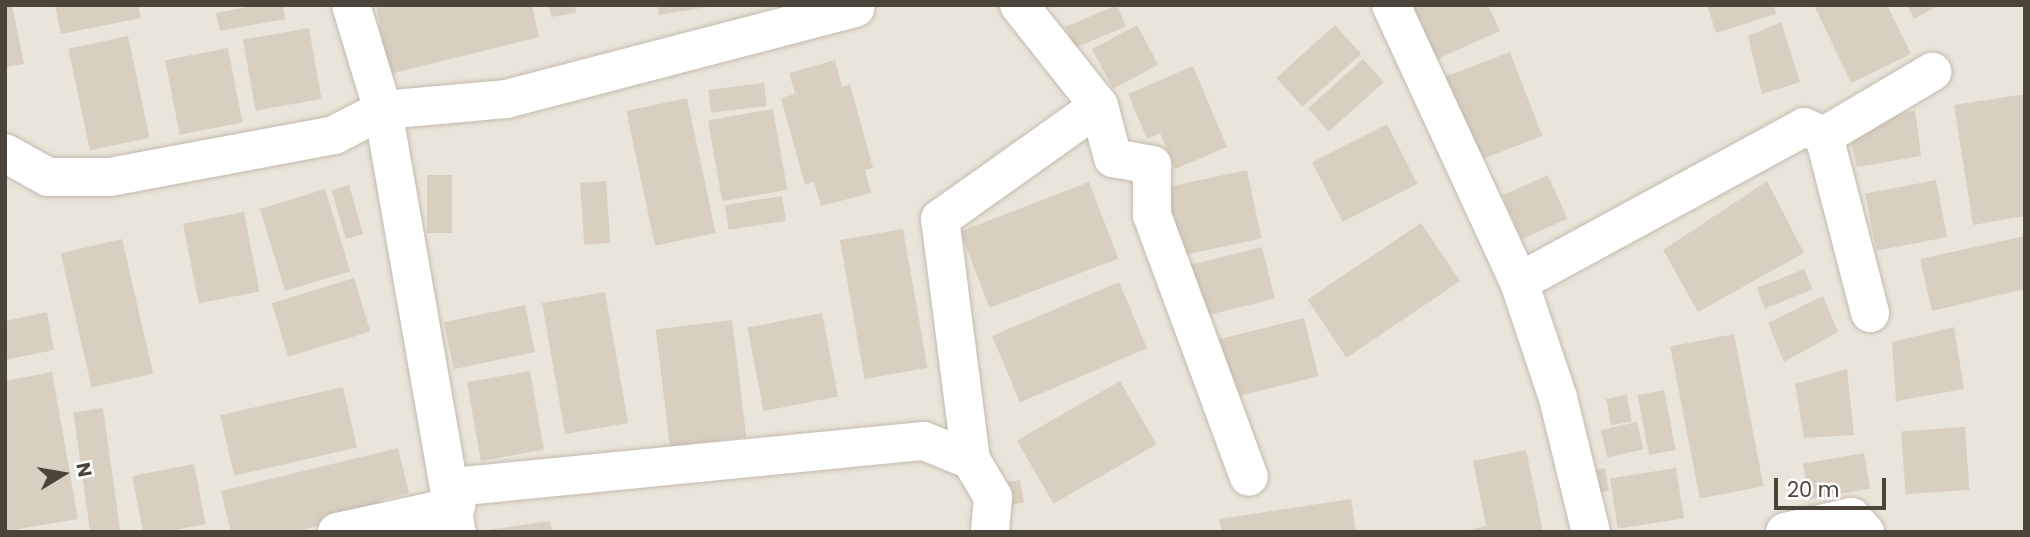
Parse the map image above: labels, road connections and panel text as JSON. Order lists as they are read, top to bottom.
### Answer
{
  "scale_bar": "20 m",
  "north": "right"
}
